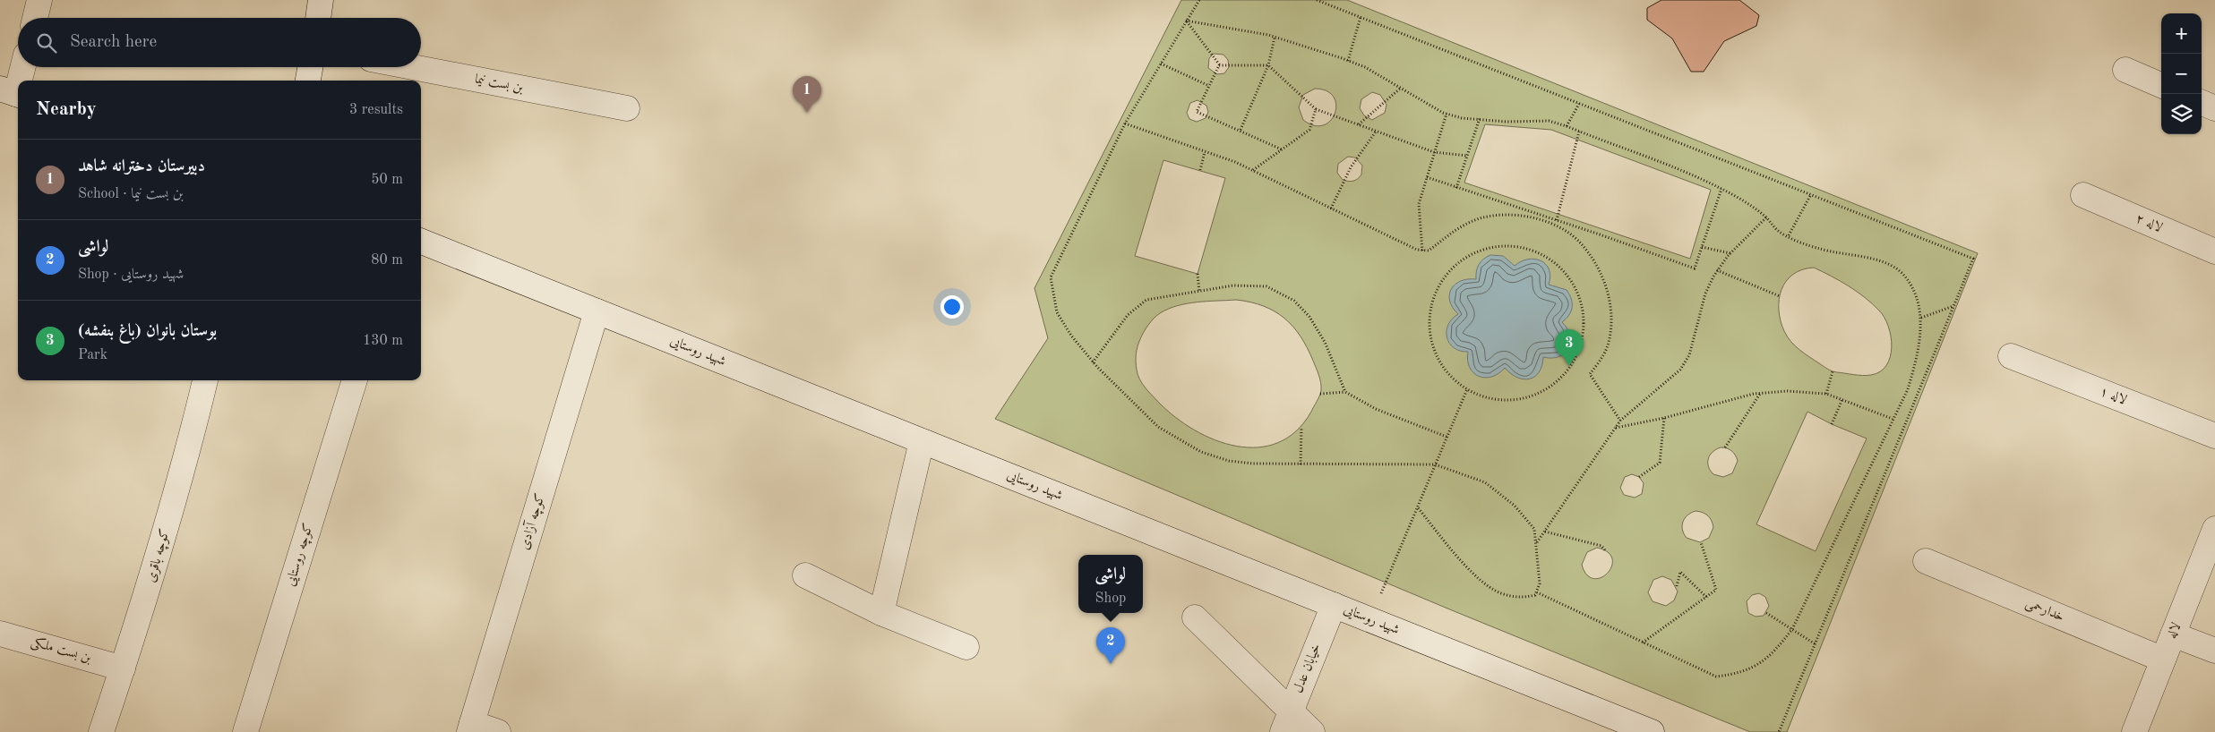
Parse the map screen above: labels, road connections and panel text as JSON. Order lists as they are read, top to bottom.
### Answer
{
  "streets": {
    "street": [
      "بن بست نیما",
      "لاله ۲",
      "شهید روستایی",
      "لاله ۱",
      "کوچه آزادی",
      "کوچه روستایی",
      "کوچه باقری",
      "خدارحمی",
      "لاله",
      "بن بست ملکی",
      "خیابان عدل"
    ]
  },
  "crossings": [
    ["شهید روستایی", "کوچه آزادی"],
    ["شهید روستایی", "خیابان عدل"],
    ["کوچه باقری", "بن بست ملکی"],
    ["خدارحمی", "لاله"]
  ],
  "page": {
    "map_buttons": ["+", "−"],
    "search": "Search here",
    "pins": ["1", "3", "2"],
    "heading": ["Nearby", "3 results"],
    "list": [
      {
        "mark": "1",
        "name": "دبیرستان دخترانه شاهد",
        "note": "School · بن بست نیما",
        "value": "50 m"
      },
      {
        "mark": "2",
        "name": "لواشی",
        "note": "Shop · شهید روستایی",
        "value": "80 m"
      },
      {
        "mark": "3",
        "name": "بوستان بانوان (باغ بنفشه)",
        "note": "Park",
        "value": "130 m"
      }
    ],
    "popup": ["لواشی", "Shop"]
  }
}
